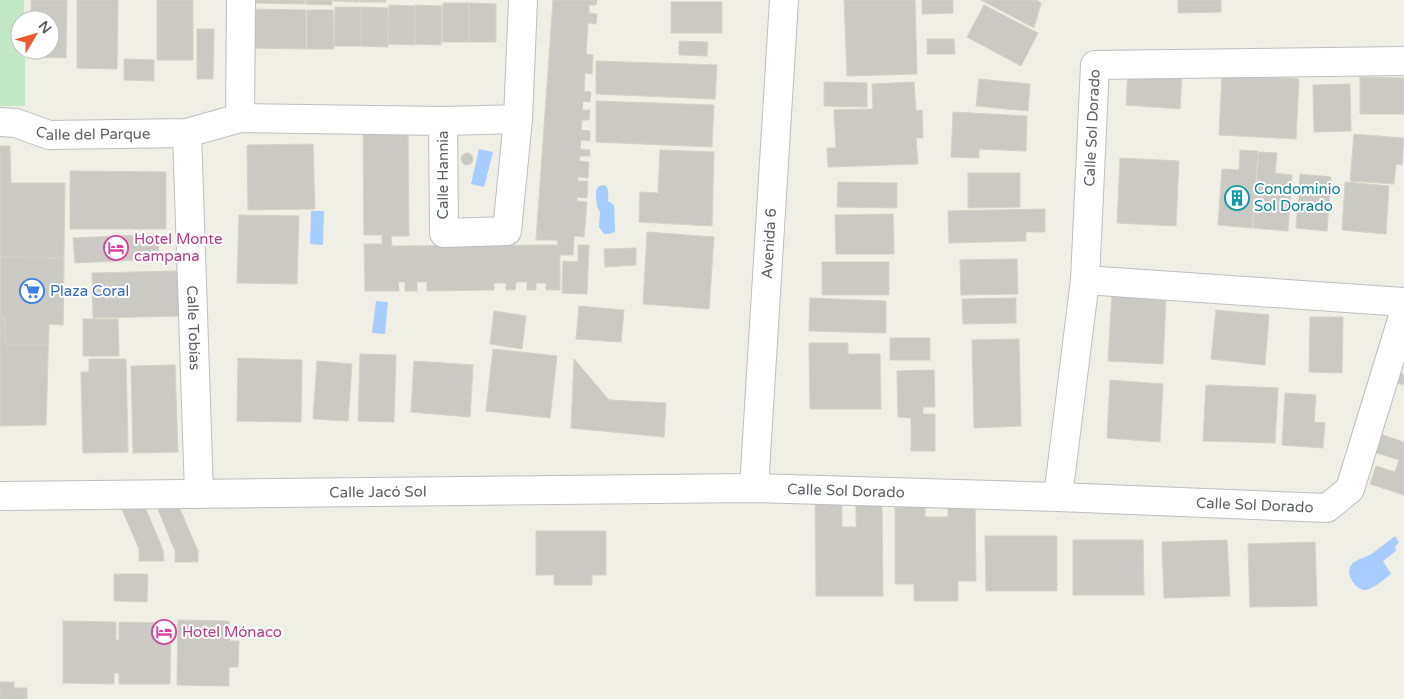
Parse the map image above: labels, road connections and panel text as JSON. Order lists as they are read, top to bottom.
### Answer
{
  "streets": {
    "street": [
      "Calle Sol Dorado",
      "Calle del Parque",
      "Calle Hannia",
      "Avenida 6",
      "Calle Tobías",
      "Calle Jacó Sol"
    ]
  },
  "crossings": [
    ["Calle Sol Dorado", "Avenida 6"],
    ["Calle Sol Dorado", "Calle Jacó Sol"],
    ["Calle del Parque", "Calle Hannia"],
    ["Calle del Parque", "Calle Tobías"],
    ["Calle Hannia", "Calle Tobías"],
    ["Avenida 6", "Calle Jacó Sol"],
    ["Calle Tobías", "Calle Jacó Sol"]
  ],
  "places": {
    "building": ["Condominio Sol Dorado"],
    "hotel": ["Hotel Monte campana", "Hotel Mónaco"],
    "supermarket": ["Plaza Coral"]
  },
  "north": "top right"
}
